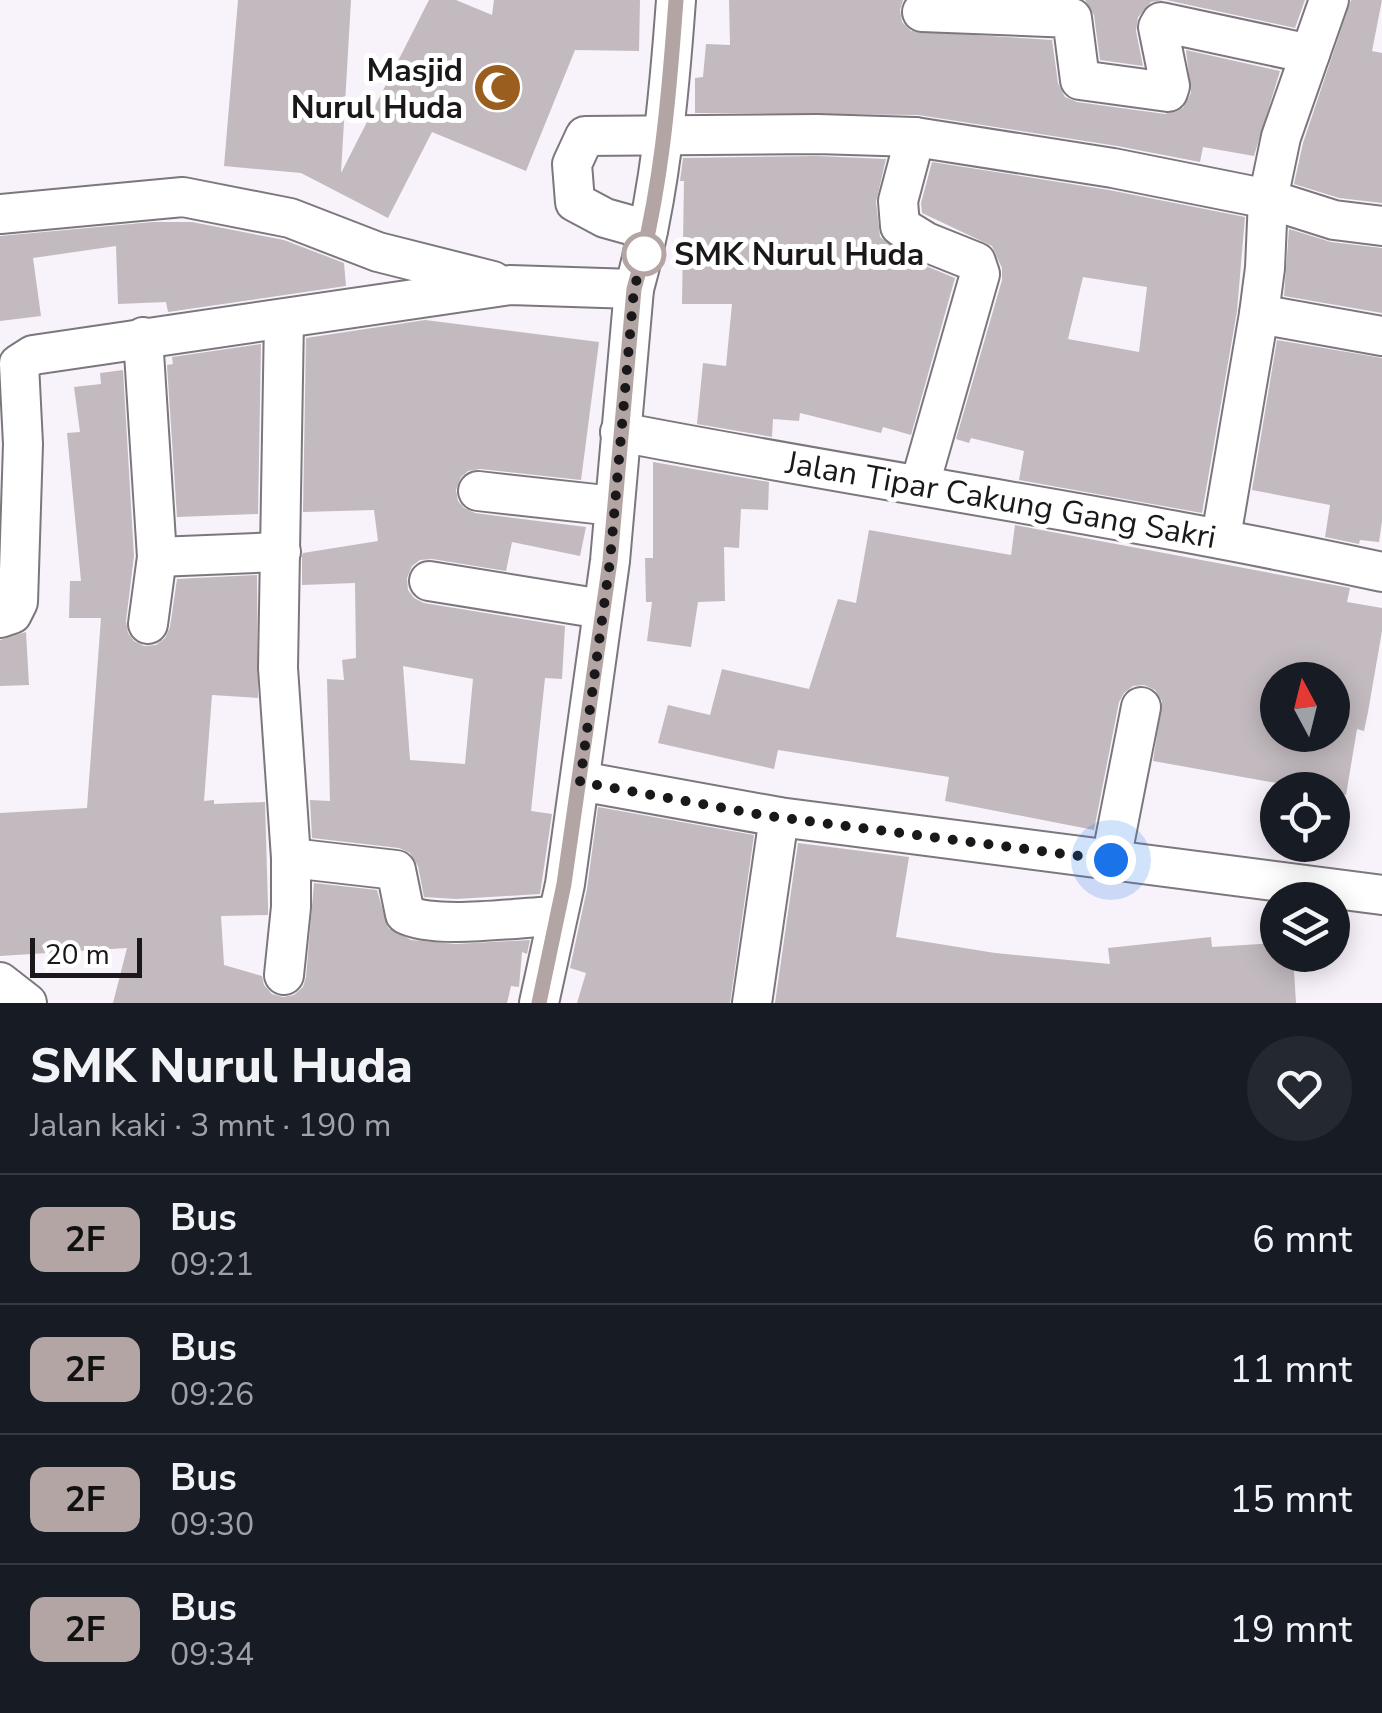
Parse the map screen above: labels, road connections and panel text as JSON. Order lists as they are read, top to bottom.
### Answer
{
  "streets": {
    "street": ["Jalan Tipar Cakung Gang Sakri"]
  },
  "places": {
    "mosque": ["Masjid Nurul Huda"],
    "other": ["SMK Nurul Huda"]
  },
  "lines": ["bus line 2F"],
  "scale_bar": "20 m",
  "north": "top",
  "page": {
    "scale": "20 m",
    "heading": ["SMK Nurul Huda", "Jalan kaki · 3 mnt · 190 m"],
    "list": [
      {
        "mark": "2F",
        "name": "Bus",
        "note": "09:21",
        "value": "6 mnt"
      },
      {
        "mark": "2F",
        "name": "Bus",
        "note": "09:26",
        "value": "11 mnt"
      },
      {
        "mark": "2F",
        "name": "Bus",
        "note": "09:30",
        "value": "15 mnt"
      },
      {
        "mark": "2F",
        "name": "Bus",
        "note": "09:34",
        "value": "19 mnt"
      }
    ]
  }
}
